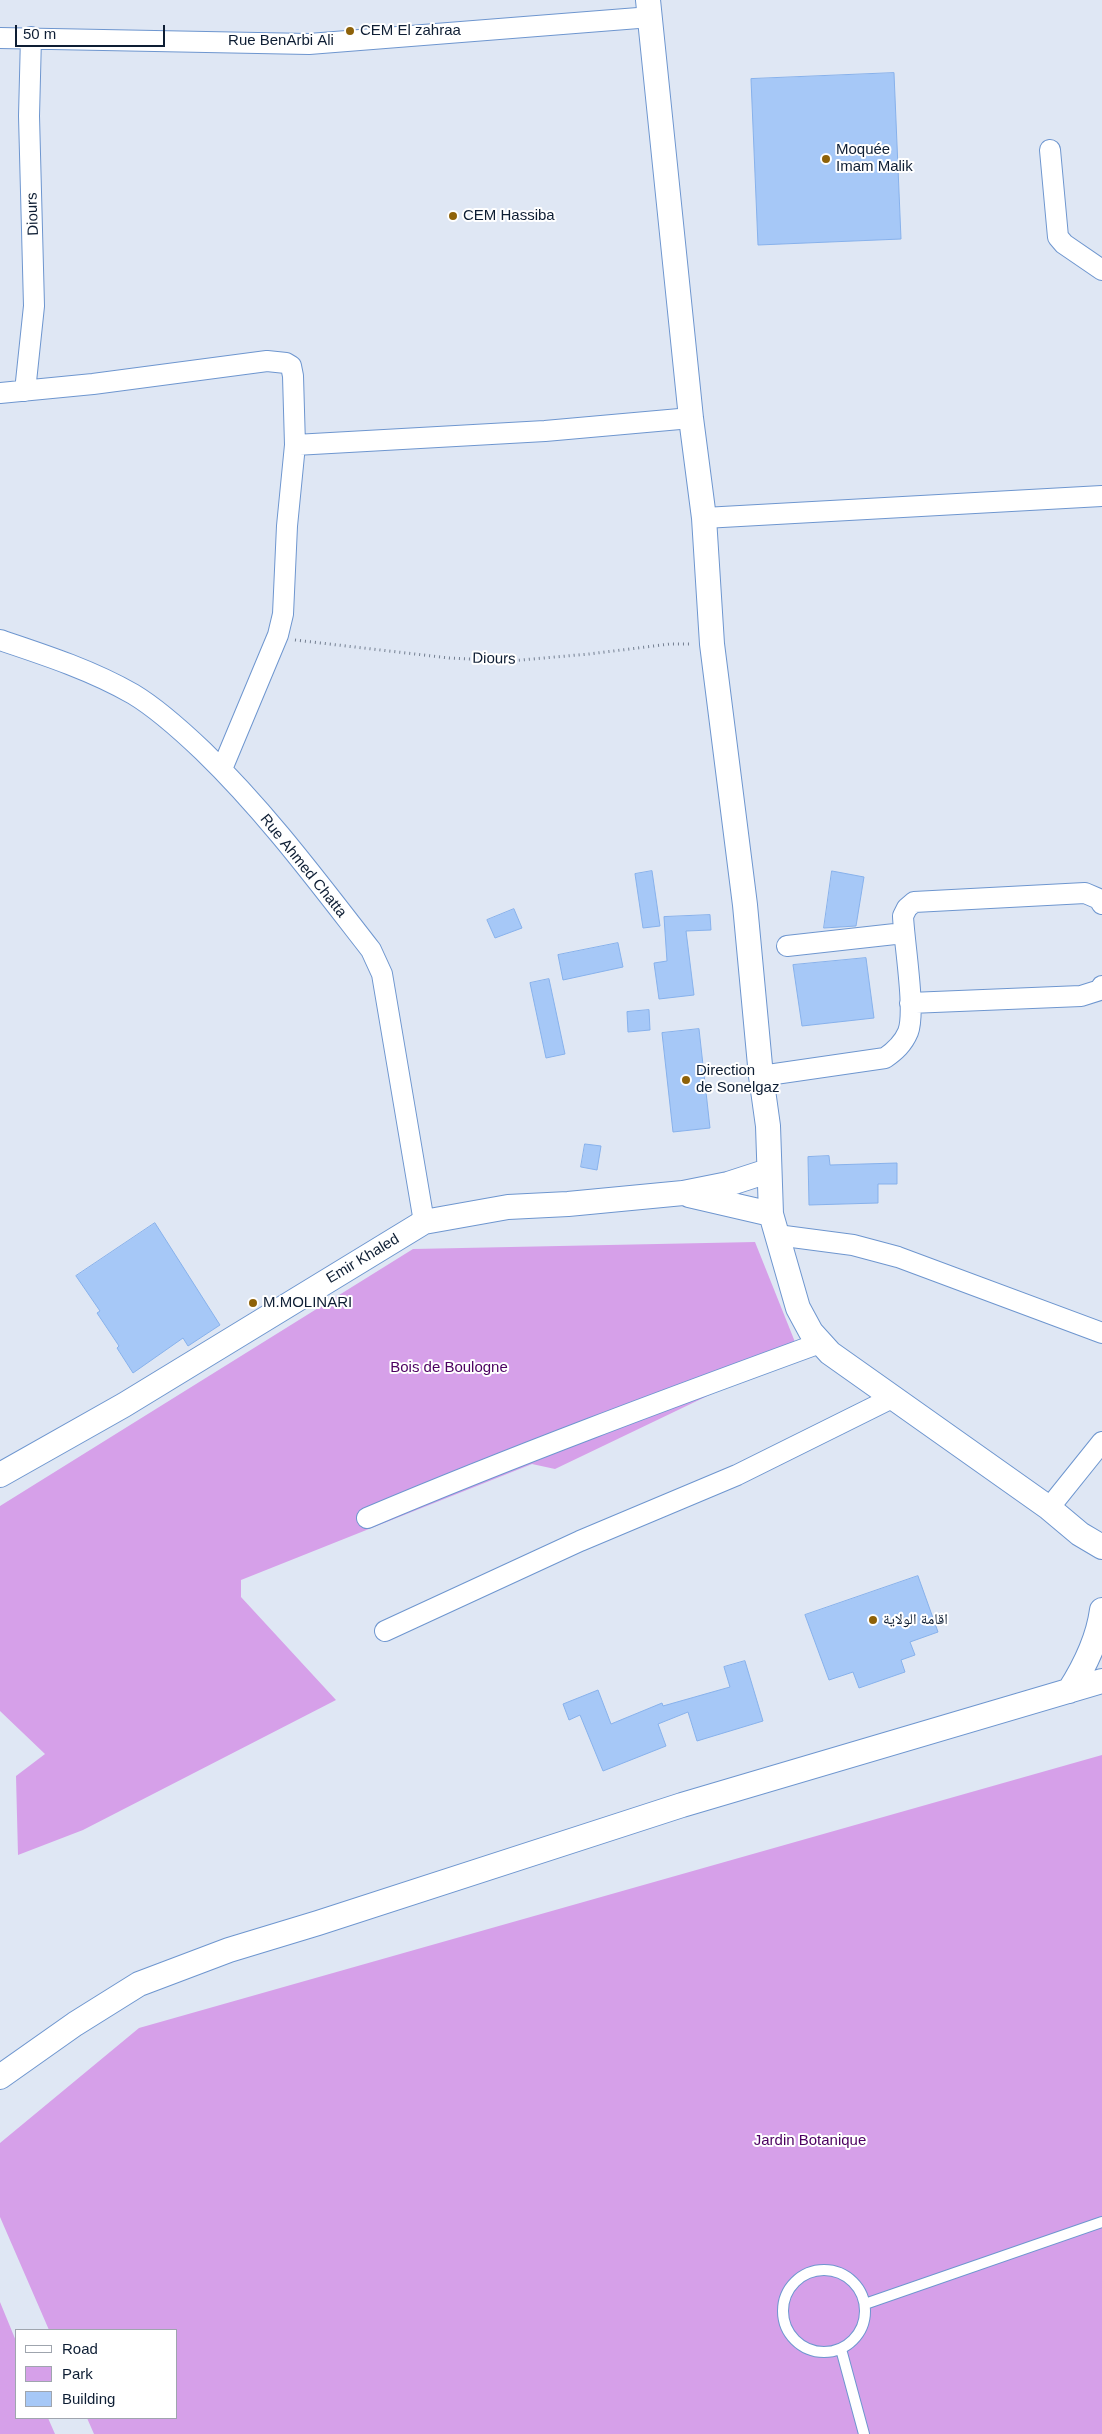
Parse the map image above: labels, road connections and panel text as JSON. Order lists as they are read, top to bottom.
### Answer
{
  "streets": {
    "street": [
      "Rue BenArbi Ali",
      "Diours",
      "Rue Ahmed Chatta",
      "Emir Khaled"
    ]
  },
  "crossings": [
    ["Rue BenArbi Ali", "Diours"],
    ["Rue Ahmed Chatta", "Emir Khaled"]
  ],
  "parks": ["Bois de Boulogne", "Jardin Botanique"],
  "places": [
    "CEM El zahraa",
    "Moquée Imam Malik",
    "CEM Hassiba",
    "Direction de Sonelgaz",
    "M.MOLINARI",
    "اقامة الولاية"
  ],
  "legend": ["Road", "Park", "Building"],
  "scale_bar": "50 m"
}
